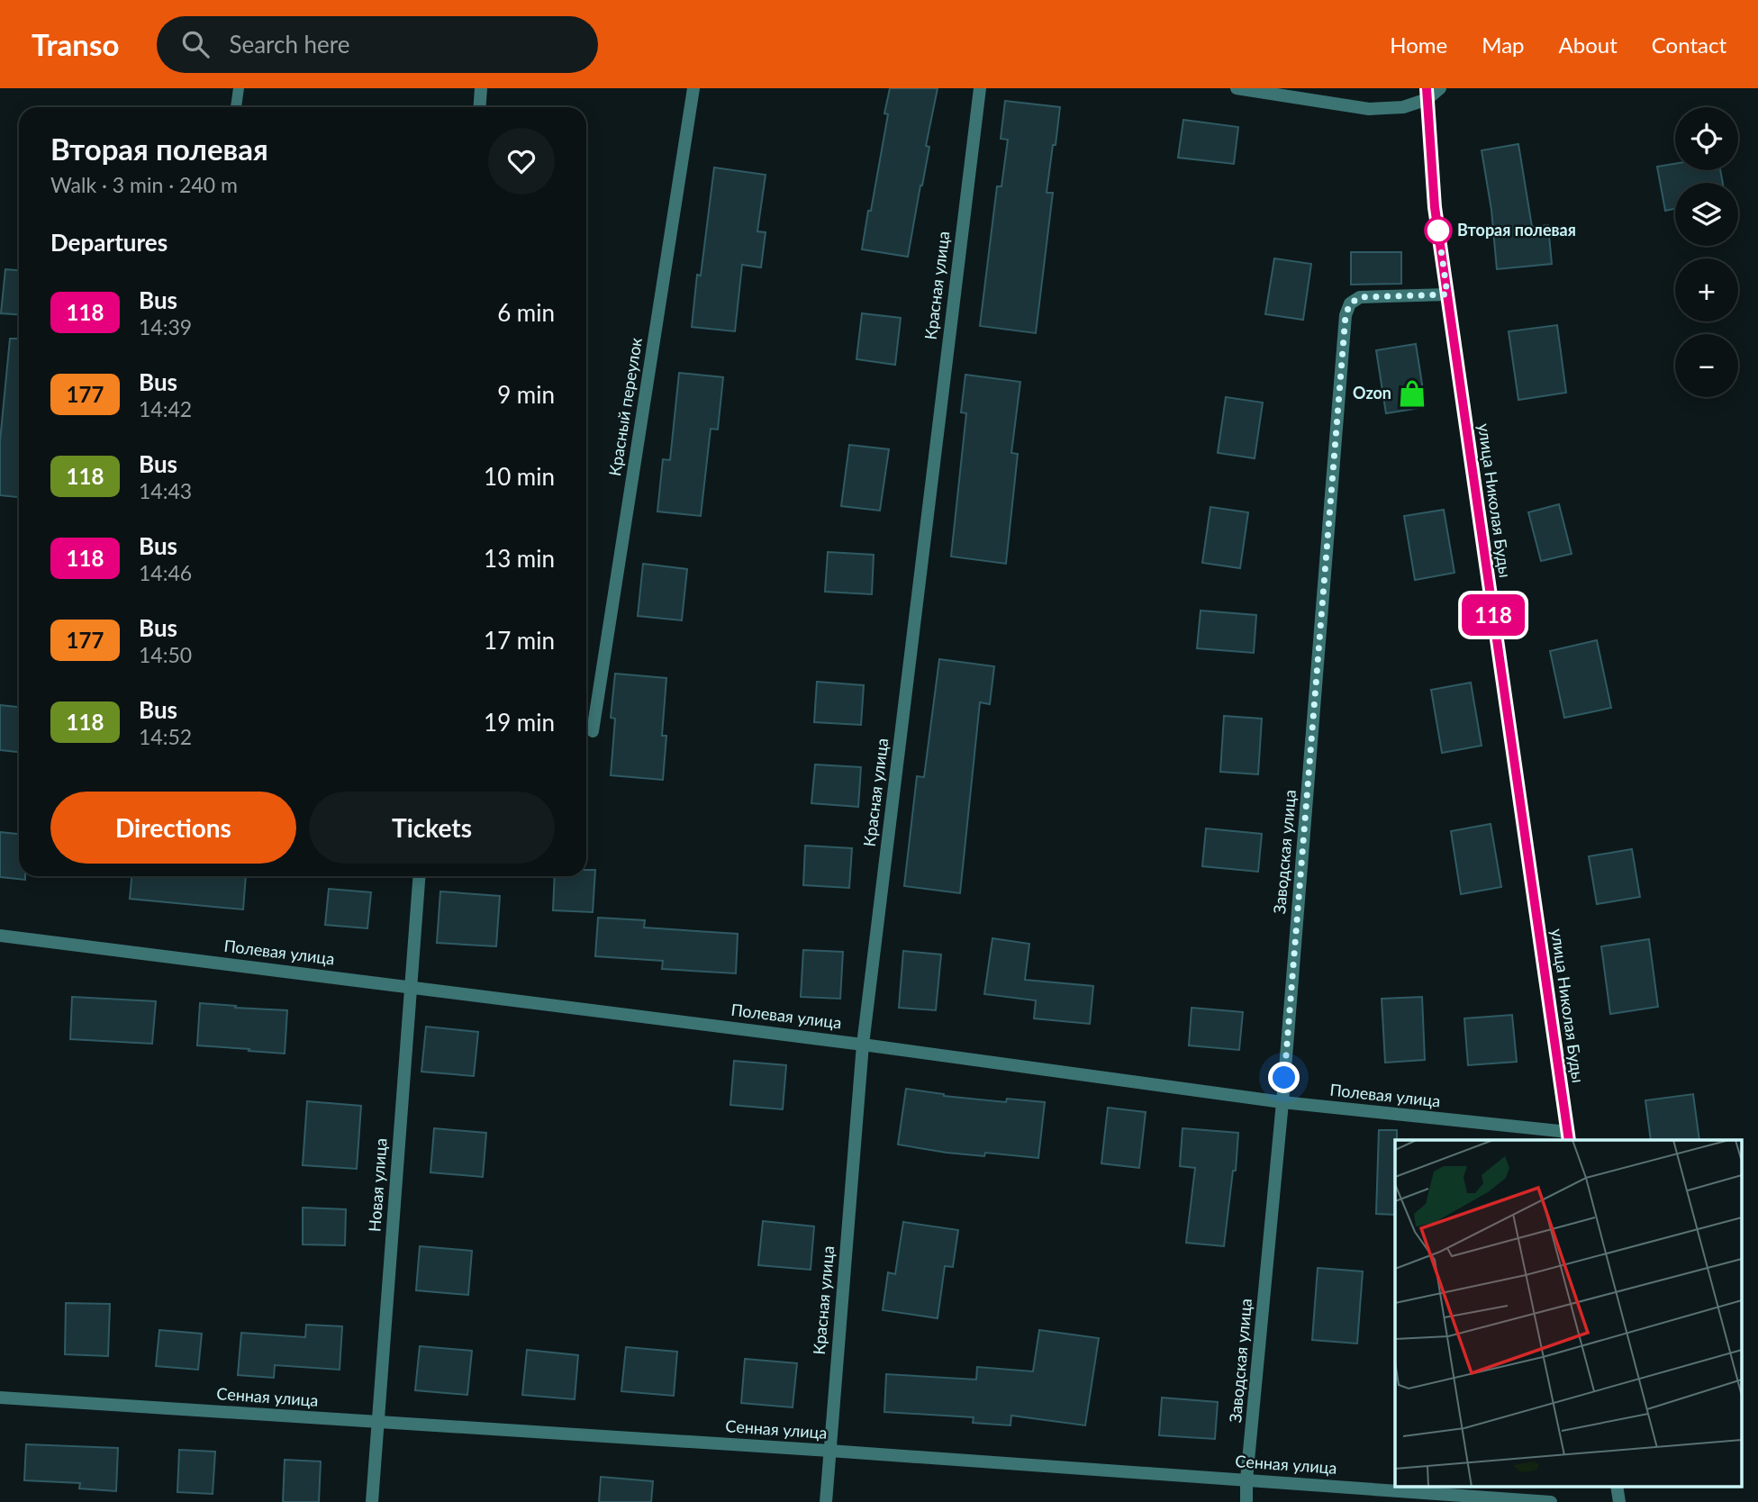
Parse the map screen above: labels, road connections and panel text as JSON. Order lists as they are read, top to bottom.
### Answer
{
  "streets": {
    "street": [
      "Красная улица",
      "Красный переулок",
      "улица Николая Буды",
      "Заводская улица",
      "Полевая улица",
      "Новая улица",
      "Сенная улица"
    ]
  },
  "crossings": [
    ["Красная улица", "Полевая улица"],
    ["Красная улица", "Сенная улица"],
    ["улица Николая Буды", "Заводская улица"],
    ["улица Николая Буды", "Полевая улица"],
    ["Заводская улица", "Полевая улица"],
    ["Заводская улица", "Сенная улица"],
    ["Полевая улица", "Новая улица"],
    ["Новая улица", "Сенная улица"]
  ],
  "places": {
    "other": ["Вторая полевая"],
    "shop": ["Ozon"]
  },
  "lines": ["bus line 118"],
  "page": {
    "header": "Transo",
    "search": "Search here",
    "nav": [
      "Home",
      "Map",
      "About",
      "Contact"
    ],
    "on_map": "118",
    "map_buttons": ["+", "−"],
    "heading": [
      ["Вторая полевая", "Walk · 3 min · 240 m"],
      "Departures"
    ],
    "list": [
      {
        "mark": "118",
        "name": "Bus",
        "note": "14:39",
        "value": "6 min"
      },
      {
        "mark": "177",
        "name": "Bus",
        "note": "14:42",
        "value": "9 min"
      },
      {
        "mark": "118",
        "name": "Bus",
        "note": "14:43",
        "value": "10 min"
      },
      {
        "mark": "118",
        "name": "Bus",
        "note": "14:46",
        "value": "13 min"
      },
      {
        "mark": "177",
        "name": "Bus",
        "note": "14:50",
        "value": "17 min"
      },
      {
        "mark": "118",
        "name": "Bus",
        "note": "14:52",
        "value": "19 min"
      }
    ],
    "buttons": ["Directions", "Tickets"]
  }
}
